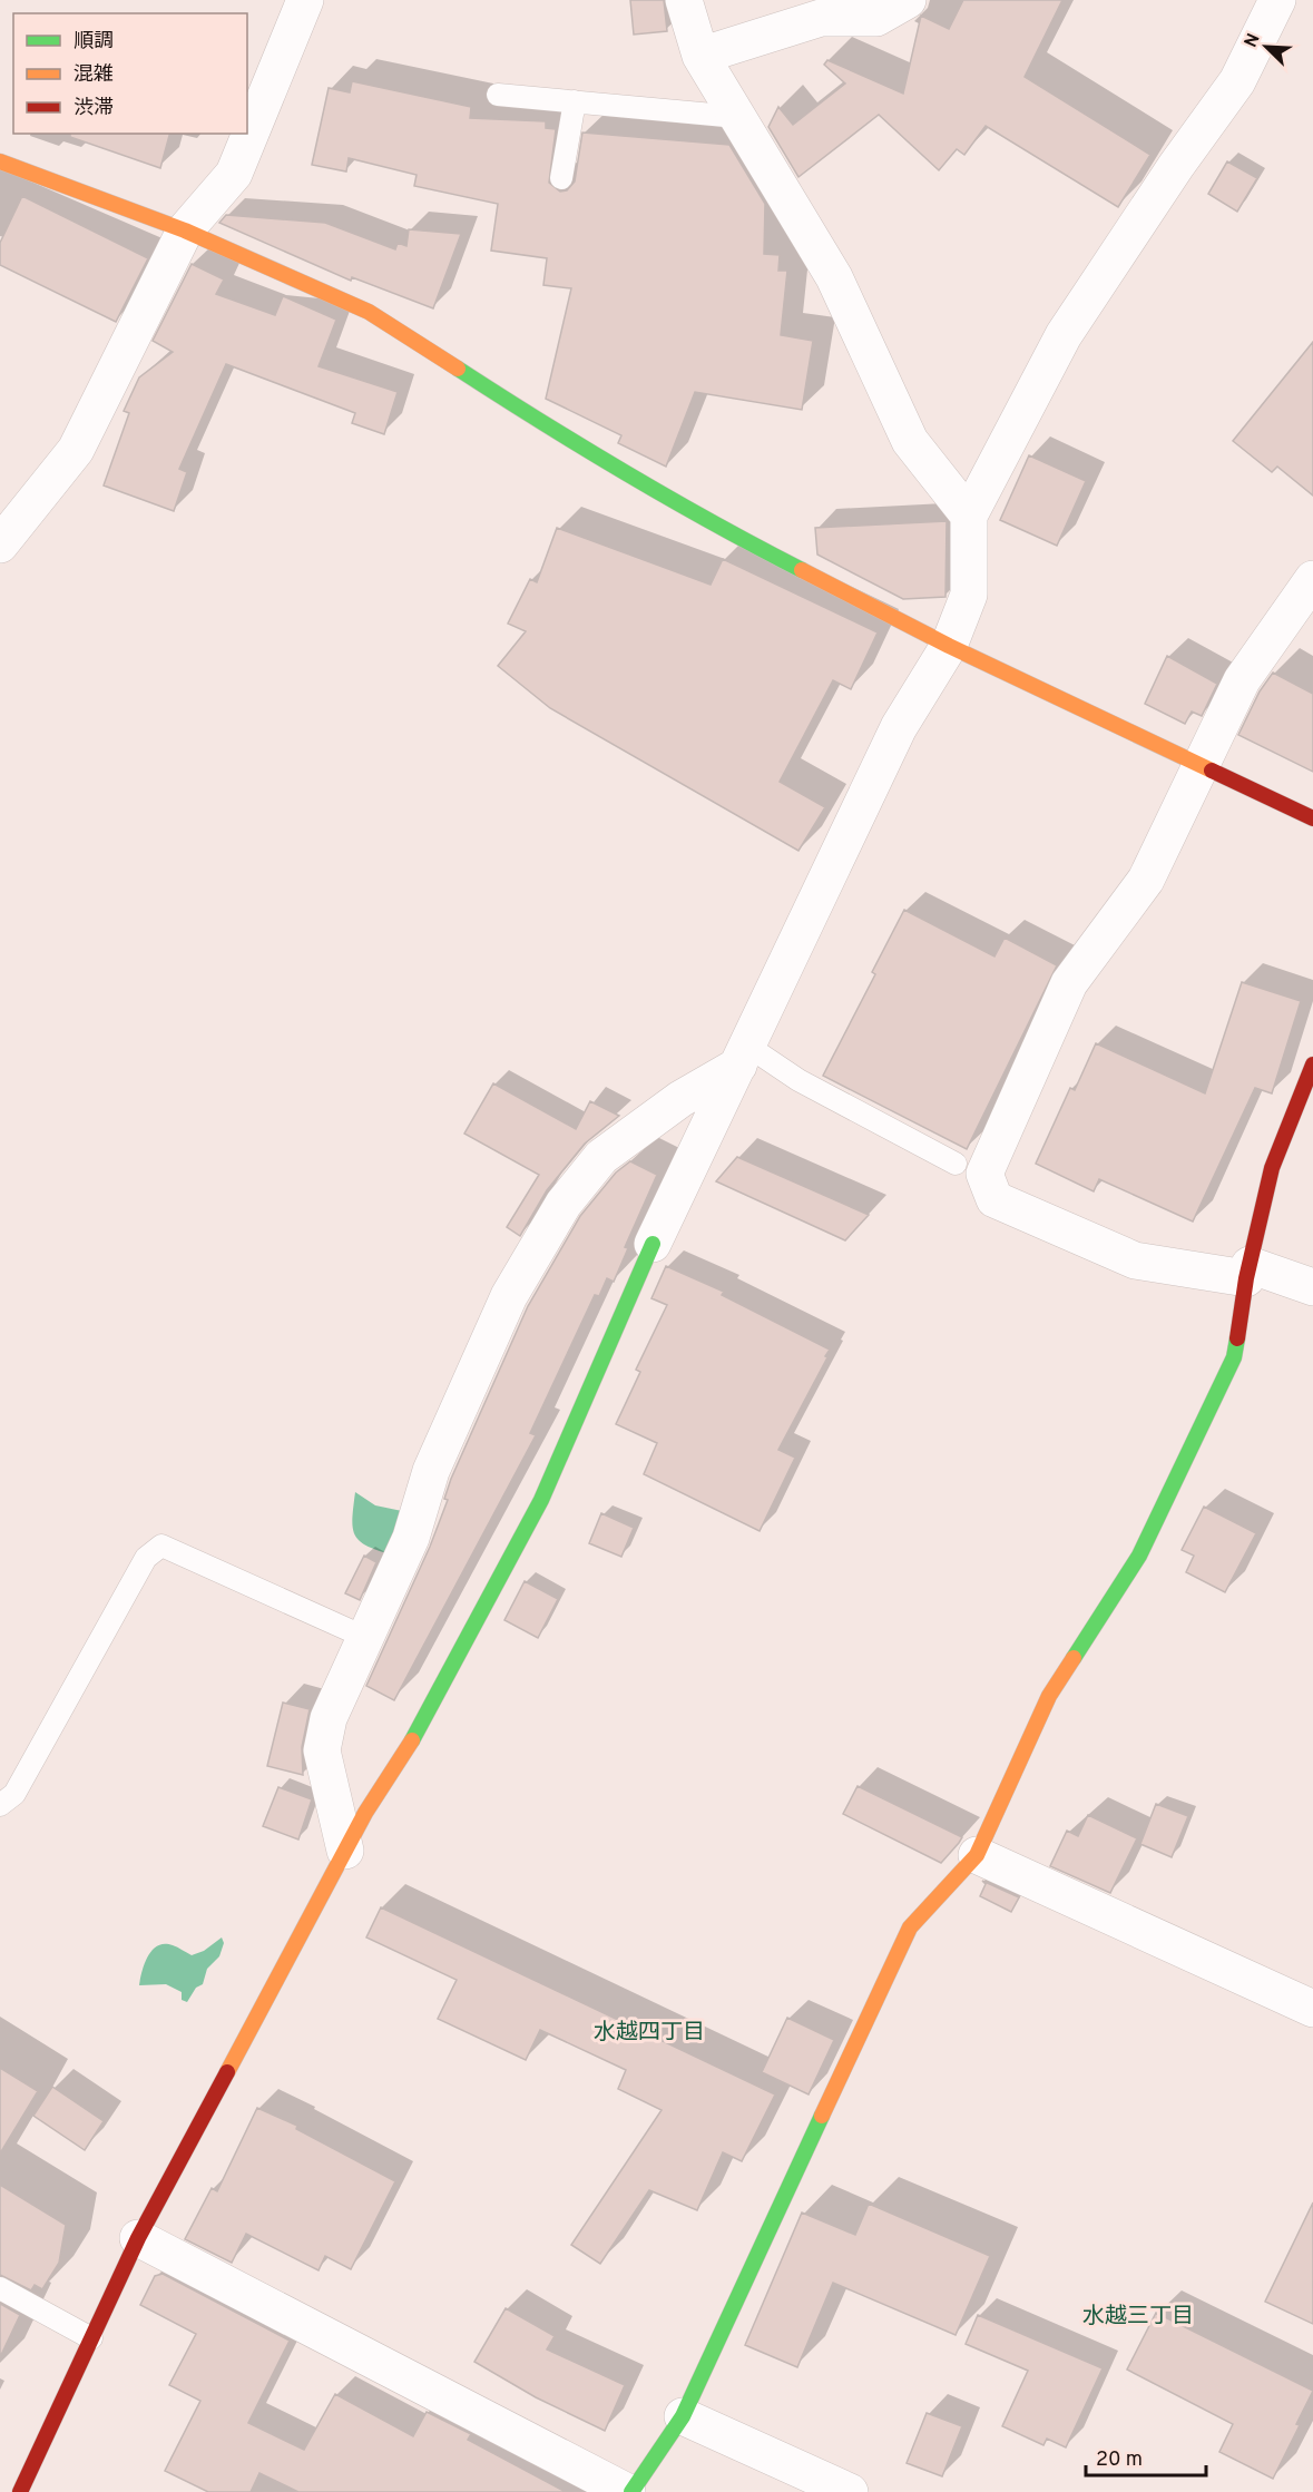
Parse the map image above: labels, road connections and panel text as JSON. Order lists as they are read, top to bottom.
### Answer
{
  "districts": ["水越四丁目", "水越三丁目"],
  "legend": ["順調", "混雑", "渋滞"],
  "scale_bar": "20 m",
  "north": "top left"
}
